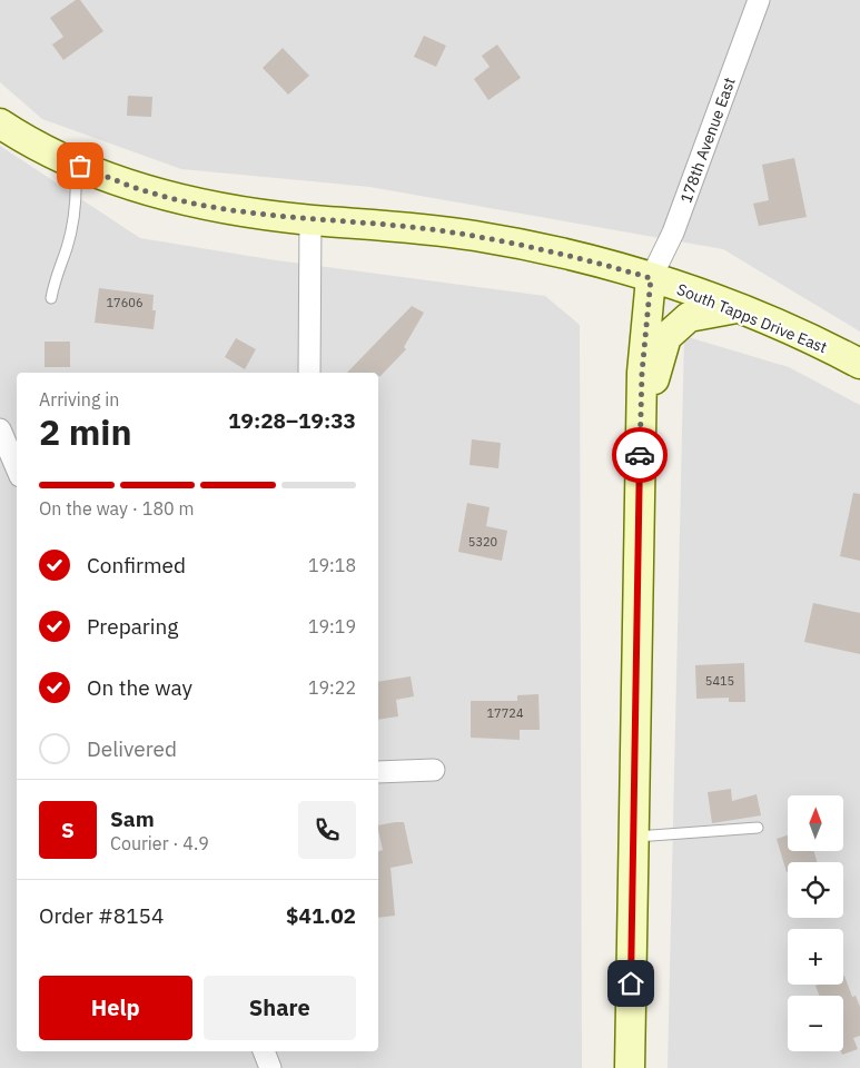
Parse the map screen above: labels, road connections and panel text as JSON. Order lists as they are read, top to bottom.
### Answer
{
  "streets": {
    "street": ["178th Avenue East", "South Tapps Drive East"]
  },
  "crossings": [
    ["178th Avenue East", "South Tapps Drive East"]
  ],
  "house_numbers": [
    "17606",
    "5320",
    "5415",
    "17724"
  ],
  "north": "top",
  "page": {
    "heading": ["2 min", "Arriving in", "19:28–19:33"],
    "panel": [
      "Sam",
      "Courier · 4.9",
      "Order #8154",
      "$41.02"
    ],
    "bar": "On the way · 180 m",
    "list": [
      ["Confirmed", "19:18"],
      ["Preparing", "19:19"],
      ["On the way", "19:22"],
      "Delivered"
    ],
    "map_buttons": ["+", "−"],
    "round": "S",
    "buttons": ["Help", "Share"]
  }
}
